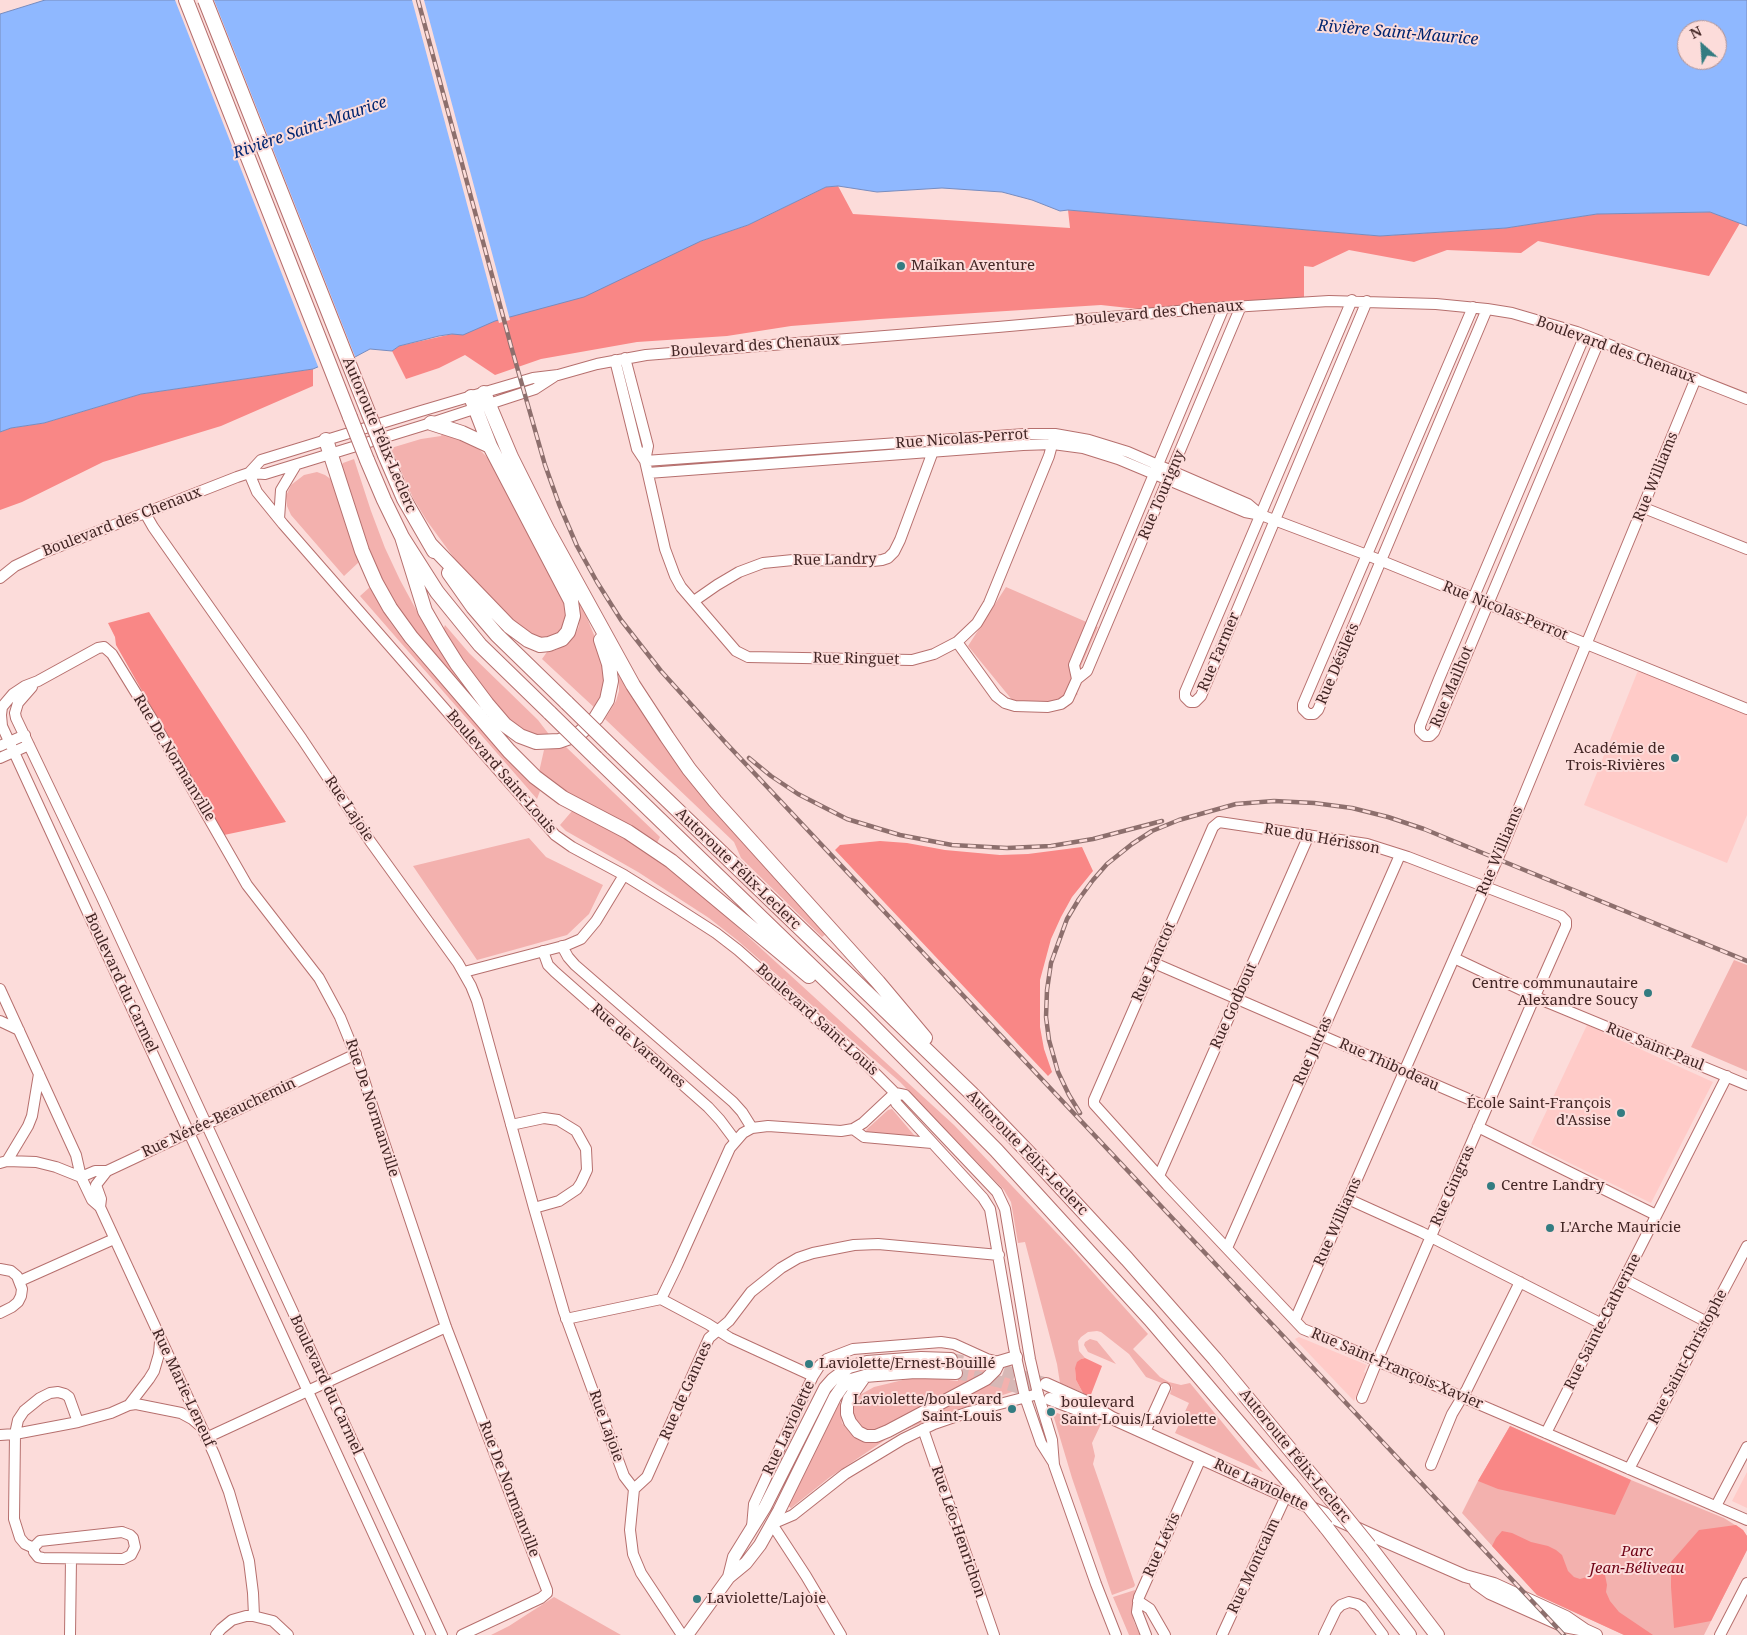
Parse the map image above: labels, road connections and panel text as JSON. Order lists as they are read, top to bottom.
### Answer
{
  "streets": {
    "highway": ["Autoroute Félix-Leclerc"],
    "main road": ["Rue Laviolette"],
    "street": [
      "Boulevard des Chenaux",
      "Rue Nicolas-Perrot",
      "Rue Williams",
      "Rue Tourigny",
      "Rue Landry",
      "Rue Farmer",
      "Rue Ringuet",
      "Rue Désilets",
      "Rue Mailhot",
      "Rue De Normanville",
      "Boulevard Saint-Louis",
      "Rue Lajoie",
      "Rue du Hérisson",
      "Rue Lanctot",
      "Boulevard du Carmel",
      "Rue Godbout",
      "Rue de Varennes",
      "Rue Saint-Paul",
      "Rue Jutras",
      "Rue Thibodeau",
      "Rue Nérée-Beauchemin",
      "Rue Gingras",
      "Rue Sainte-Catherine",
      "Rue Saint-Christophe",
      "Rue Saint-François-Xavier",
      "Rue Marie-Leneuf",
      "Rue de Gannes",
      "Rue Léo-Henrichon",
      "Rue Lévis",
      "Rue Montcalm"
    ]
  },
  "crossings": [
    ["Boulevard des Chenaux", "Rue Williams"],
    ["Boulevard des Chenaux", "Rue Tourigny"],
    ["Boulevard des Chenaux", "Rue Farmer"],
    ["Boulevard des Chenaux", "Rue Ringuet"],
    ["Boulevard des Chenaux", "Rue Désilets"],
    ["Boulevard des Chenaux", "Rue Mailhot"],
    ["Boulevard des Chenaux", "Boulevard Saint-Louis"],
    ["Boulevard des Chenaux", "Rue Lajoie"],
    ["Autoroute Félix-Leclerc", "Rue Laviolette"],
    ["Autoroute Félix-Leclerc", "Rue Montcalm"],
    ["Rue Nicolas-Perrot", "Rue Williams"],
    ["Rue Nicolas-Perrot", "Rue Tourigny"],
    ["Rue Nicolas-Perrot", "Rue Landry"],
    ["Rue Nicolas-Perrot", "Rue Farmer"],
    ["Rue Nicolas-Perrot", "Rue Ringuet"],
    ["Rue Nicolas-Perrot", "Rue Désilets"],
    ["Rue Nicolas-Perrot", "Rue Mailhot"],
    ["Rue Williams", "Rue du Hérisson"],
    ["Rue Williams", "Rue Saint-Paul"],
    ["Rue Williams", "Rue Thibodeau"],
    ["Rue Williams", "Rue Saint-François-Xavier"],
    ["Rue Tourigny", "Rue Ringuet"],
    ["Rue Landry", "Rue Ringuet"],
    ["Rue De Normanville", "Boulevard du Carmel"],
    ["Rue De Normanville", "Rue Nérée-Beauchemin"],
    ["Boulevard Saint-Louis", "Rue de Gannes"],
    ["Boulevard Saint-Louis", "Rue Laviolette"],
    ["Rue Lajoie", "Rue de Gannes"],
    ["Rue du Hérisson", "Rue Lanctot"],
    ["Rue du Hérisson", "Rue Godbout"],
    ["Rue du Hérisson", "Rue Jutras"],
    ["Rue du Hérisson", "Rue Gingras"],
    ["Rue Lanctot", "Rue Thibodeau"],
    ["Rue Lanctot", "Rue Saint-François-Xavier"],
    ["Boulevard du Carmel", "Rue Nérée-Beauchemin"],
    ["Rue Godbout", "Rue Thibodeau"],
    ["Rue Godbout", "Rue Saint-François-Xavier"],
    ["Rue Saint-Paul", "Rue Gingras"],
    ["Rue Saint-Paul", "Rue Sainte-Catherine"],
    ["Rue Jutras", "Rue Thibodeau"],
    ["Rue Jutras", "Rue Saint-François-Xavier"],
    ["Rue Thibodeau", "Rue Gingras"],
    ["Rue Nérée-Beauchemin", "Rue Marie-Leneuf"],
    ["Rue Gingras", "Rue Saint-François-Xavier"],
    ["Rue Sainte-Catherine", "Rue Saint-François-Xavier"],
    ["Rue Saint-Christophe", "Rue Saint-François-Xavier"],
    ["Rue Laviolette", "Rue Lévis"],
    ["Rue Laviolette", "Rue Montcalm"]
  ],
  "water": ["Rivière Saint-Maurice"],
  "parks": ["Parc Jean-Béliveau"],
  "places": [
    "Maïkan Aventure",
    "Académie de Trois-Rivières",
    "Centre communautaire Alexandre Soucy",
    "École Saint-François d'Assise",
    "Centre Landry",
    "L'Arche Mauricie",
    "Laviolette/Ernest-Bouillé",
    "Laviolette/boulevard Saint-Louis",
    "boulevard Saint-Louis/Laviolette",
    "Laviolette/Lajoie"
  ],
  "north": "top left"
}
